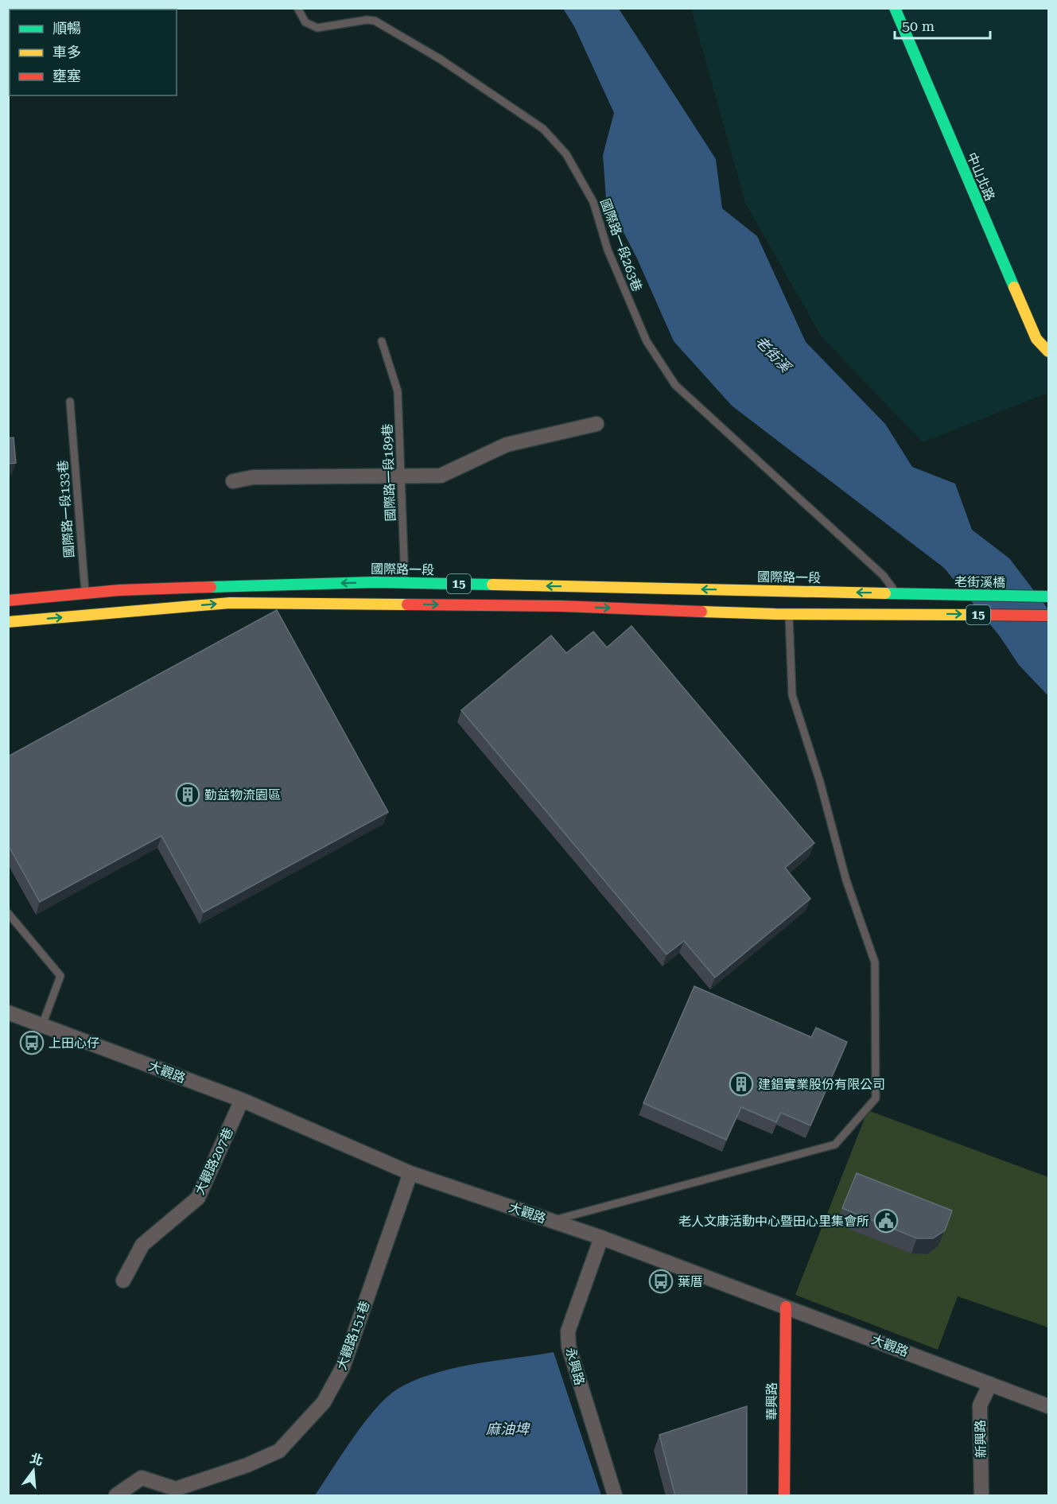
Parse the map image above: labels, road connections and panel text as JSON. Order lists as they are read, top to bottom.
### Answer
{
  "streets": {
    "main road": [
      "中山北路",
      "國際路一段",
      "老街溪橋",
      "15",
      "華興路"
    ],
    "street": [
      "大觀路",
      "大觀路207巷",
      "大觀路151巷",
      "永興路",
      "新興路"
    ],
    "lane": ["國際路一段263巷", "國際路一段189巷", "國際路一段133巷"]
  },
  "crossings": [
    ["國際路一段263巷", "國際路一段"],
    ["國際路一段189巷", "國際路一段"],
    ["國際路一段133巷", "國際路一段"],
    ["國際路一段", "老街溪橋"],
    ["大觀路", "大觀路207巷"],
    ["大觀路", "大觀路151巷"],
    ["大觀路", "永興路"],
    ["大觀路", "華興路"],
    ["大觀路", "新興路"]
  ],
  "water": ["老街溪", "麻油埤"],
  "places": {
    "building": ["勤益物流園區", "建錩實業股份有限公司"],
    "bus stop": ["上田心仔", "葉厝"],
    "public building": ["老人文康活動中心暨田心里集會所"]
  },
  "legend": ["順暢", "車多", "壅塞"],
  "scale_bar": "50 m",
  "north": "top"
}
